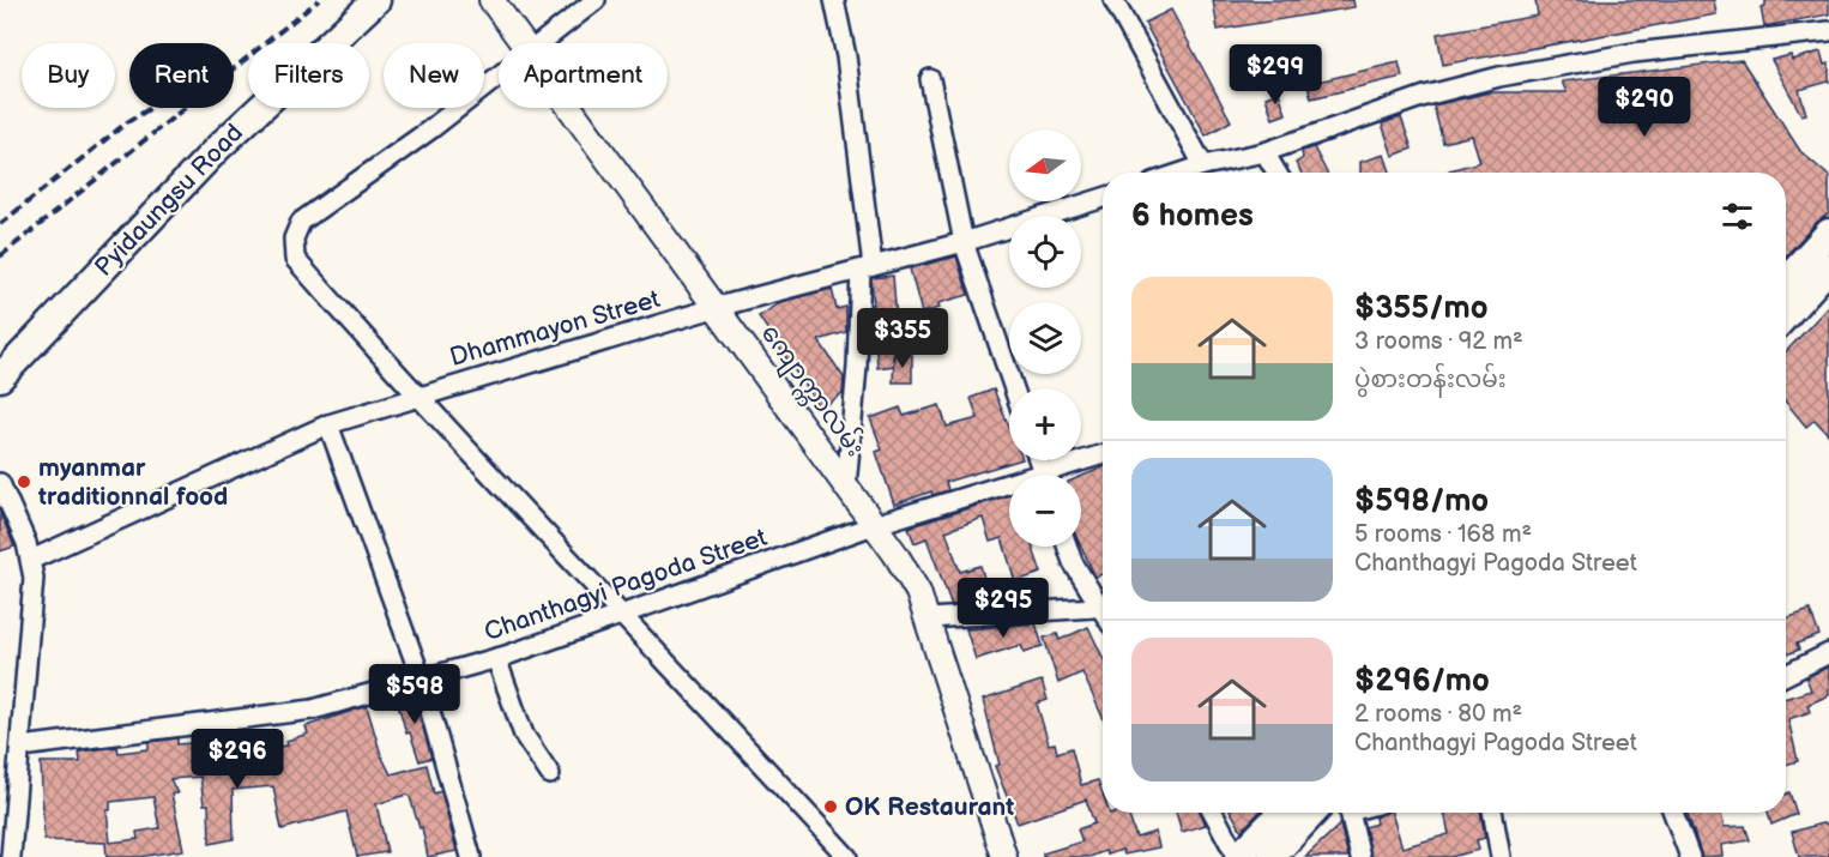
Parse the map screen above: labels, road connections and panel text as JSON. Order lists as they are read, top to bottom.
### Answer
{
  "streets": {
    "highway": ["Pyidaungsu Road"],
    "main road": ["ကျောက္ကာလမ်း"],
    "street": ["Dhammayon Street", "Chanthagyi Pagoda Street"]
  },
  "crossings": [
    ["Dhammayon Street", "ကျောက္ကာလမ်း"],
    ["ကျောက္ကာလမ်း", "Chanthagyi Pagoda Street"]
  ],
  "places": ["myanmar traditionnal food", "OK Restaurant"],
  "north": "left",
  "page": {
    "chip": [
      "Buy",
      "Rent",
      "Filters",
      "New",
      "Apartment"
    ],
    "price": [
      "$299",
      "$290",
      "$355",
      "$295",
      "$598",
      "$296"
    ],
    "map_buttons": ["+", "−"],
    "heading": "6 homes",
    "list": [
      {
        "name": "$355/mo",
        "note": "3 rooms · 92 m² · ပွဲစားတန်းလမ်း"
      },
      {
        "name": "$598/mo",
        "note": "5 rooms · 168 m² · Chanthagyi Pagoda Street"
      },
      {
        "name": "$296/mo",
        "note": "2 rooms · 80 m² · Chanthagyi Pagoda Street"
      }
    ]
  }
}
